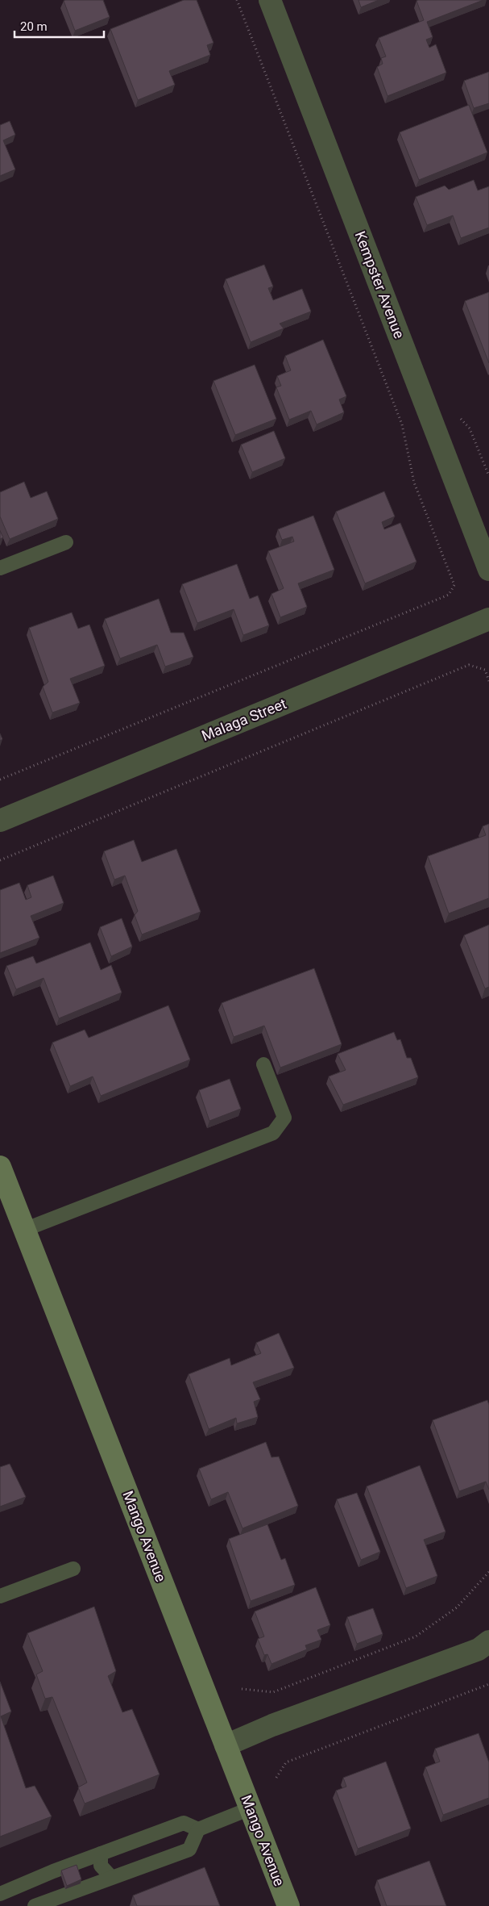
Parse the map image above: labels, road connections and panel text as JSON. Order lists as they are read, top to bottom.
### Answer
{
  "streets": {
    "street": ["Kempster Avenue", "Malaga Street", "Mango Avenue"]
  },
  "scale_bar": "20 m"
}
